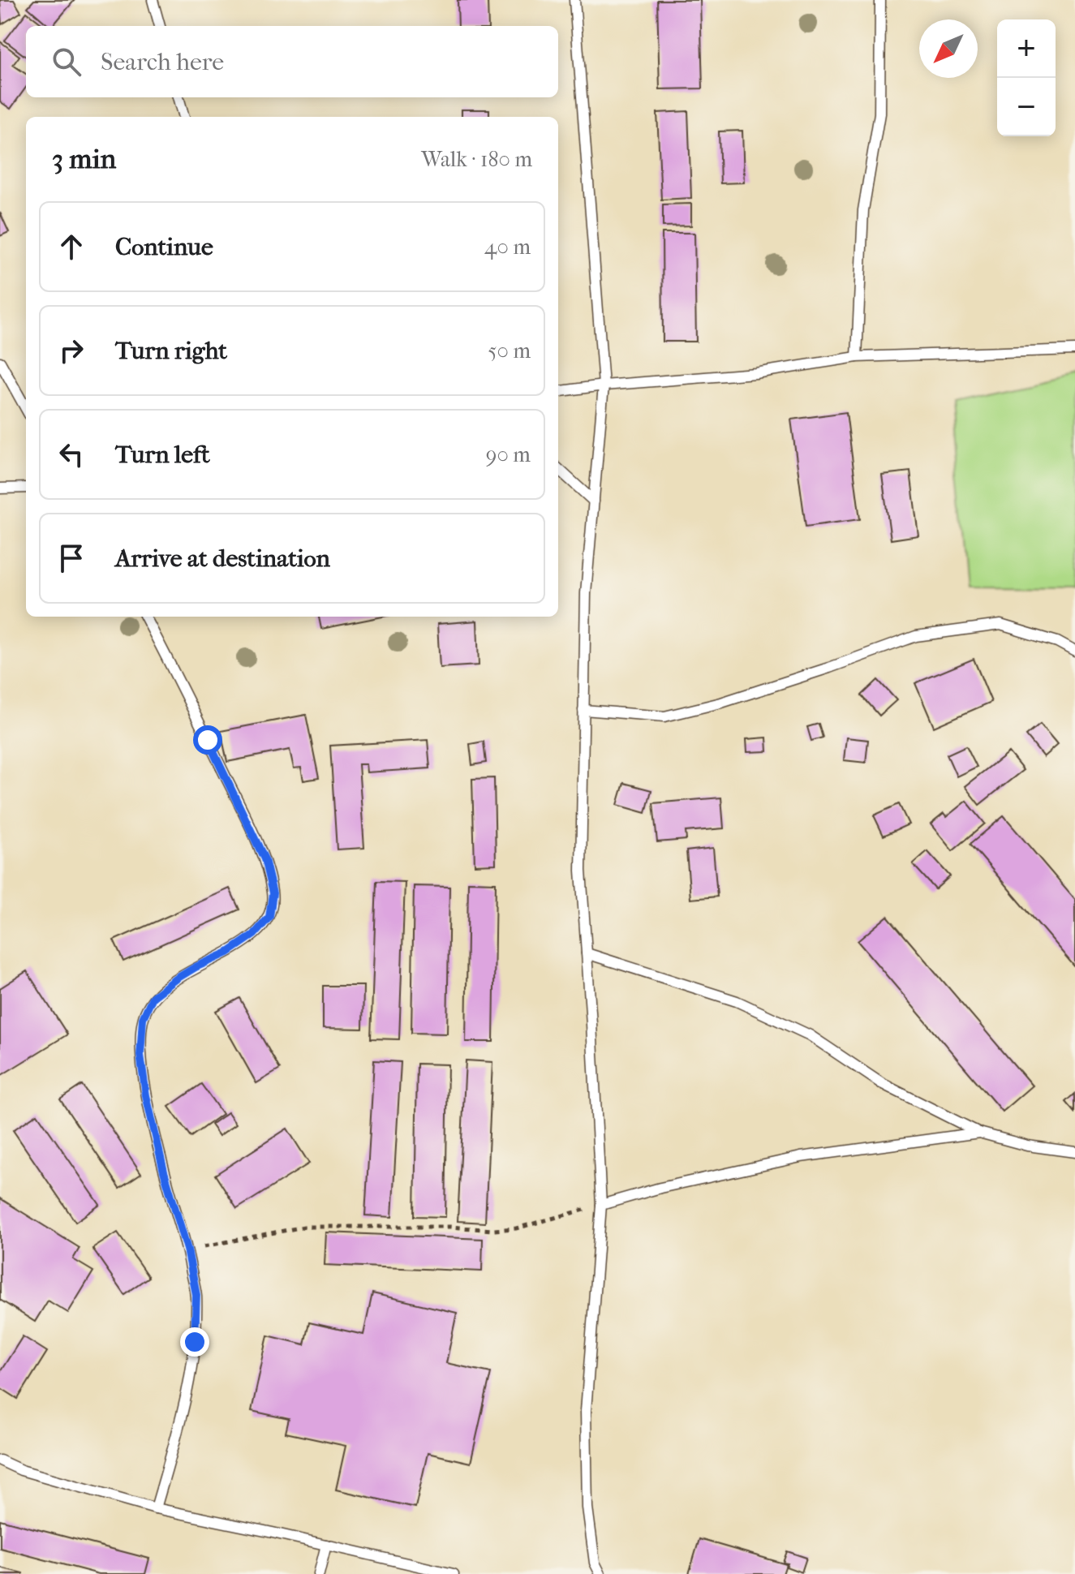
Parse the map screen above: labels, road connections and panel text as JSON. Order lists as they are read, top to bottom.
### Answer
{
  "north": "bottom left",
  "page": {
    "map_buttons": ["+", "−"],
    "search": "Search here",
    "heading": ["3 min", "Walk · 180 m"],
    "list": [
      ["Continue", "40 m"],
      ["Turn right", "50 m"],
      ["Turn left", "90 m"],
      "Arrive at destination"
    ]
  }
}
